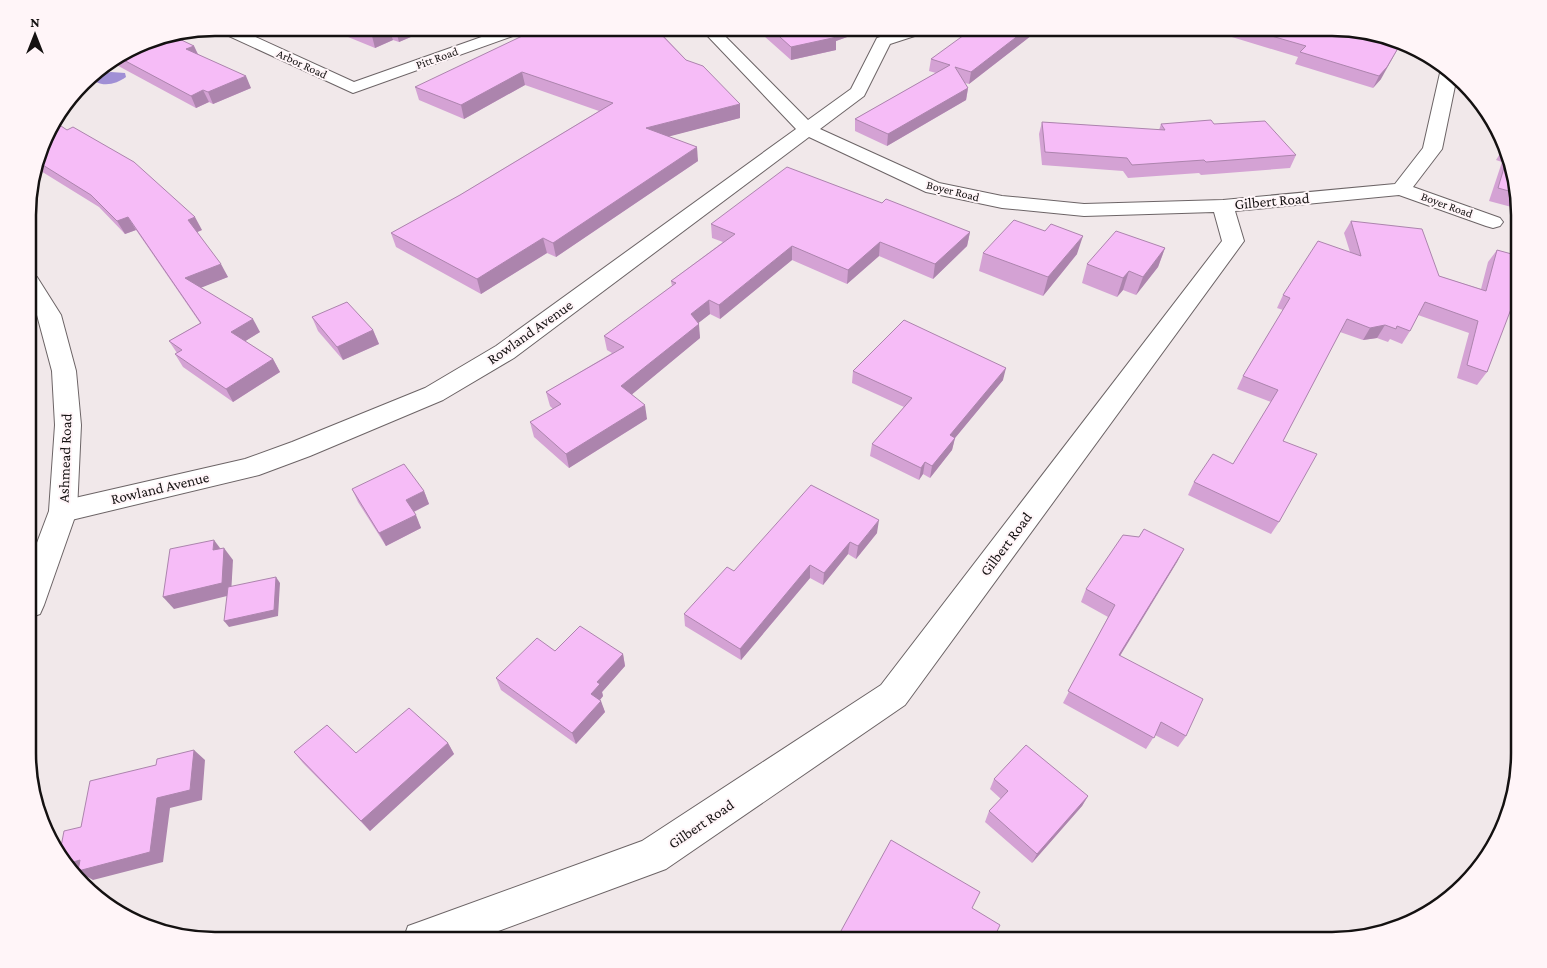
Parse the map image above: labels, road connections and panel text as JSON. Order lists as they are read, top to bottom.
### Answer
{
  "streets": {
    "street": [
      "Pitt Road",
      "Arbor Road",
      "Boyer Road",
      "Gilbert Road",
      "Rowland Avenue",
      "Ashmead Road"
    ]
  },
  "crossings": [
    ["Pitt Road", "Arbor Road"],
    ["Boyer Road", "Gilbert Road"],
    ["Boyer Road", "Rowland Avenue"],
    ["Rowland Avenue", "Ashmead Road"]
  ],
  "north": "top"
}
